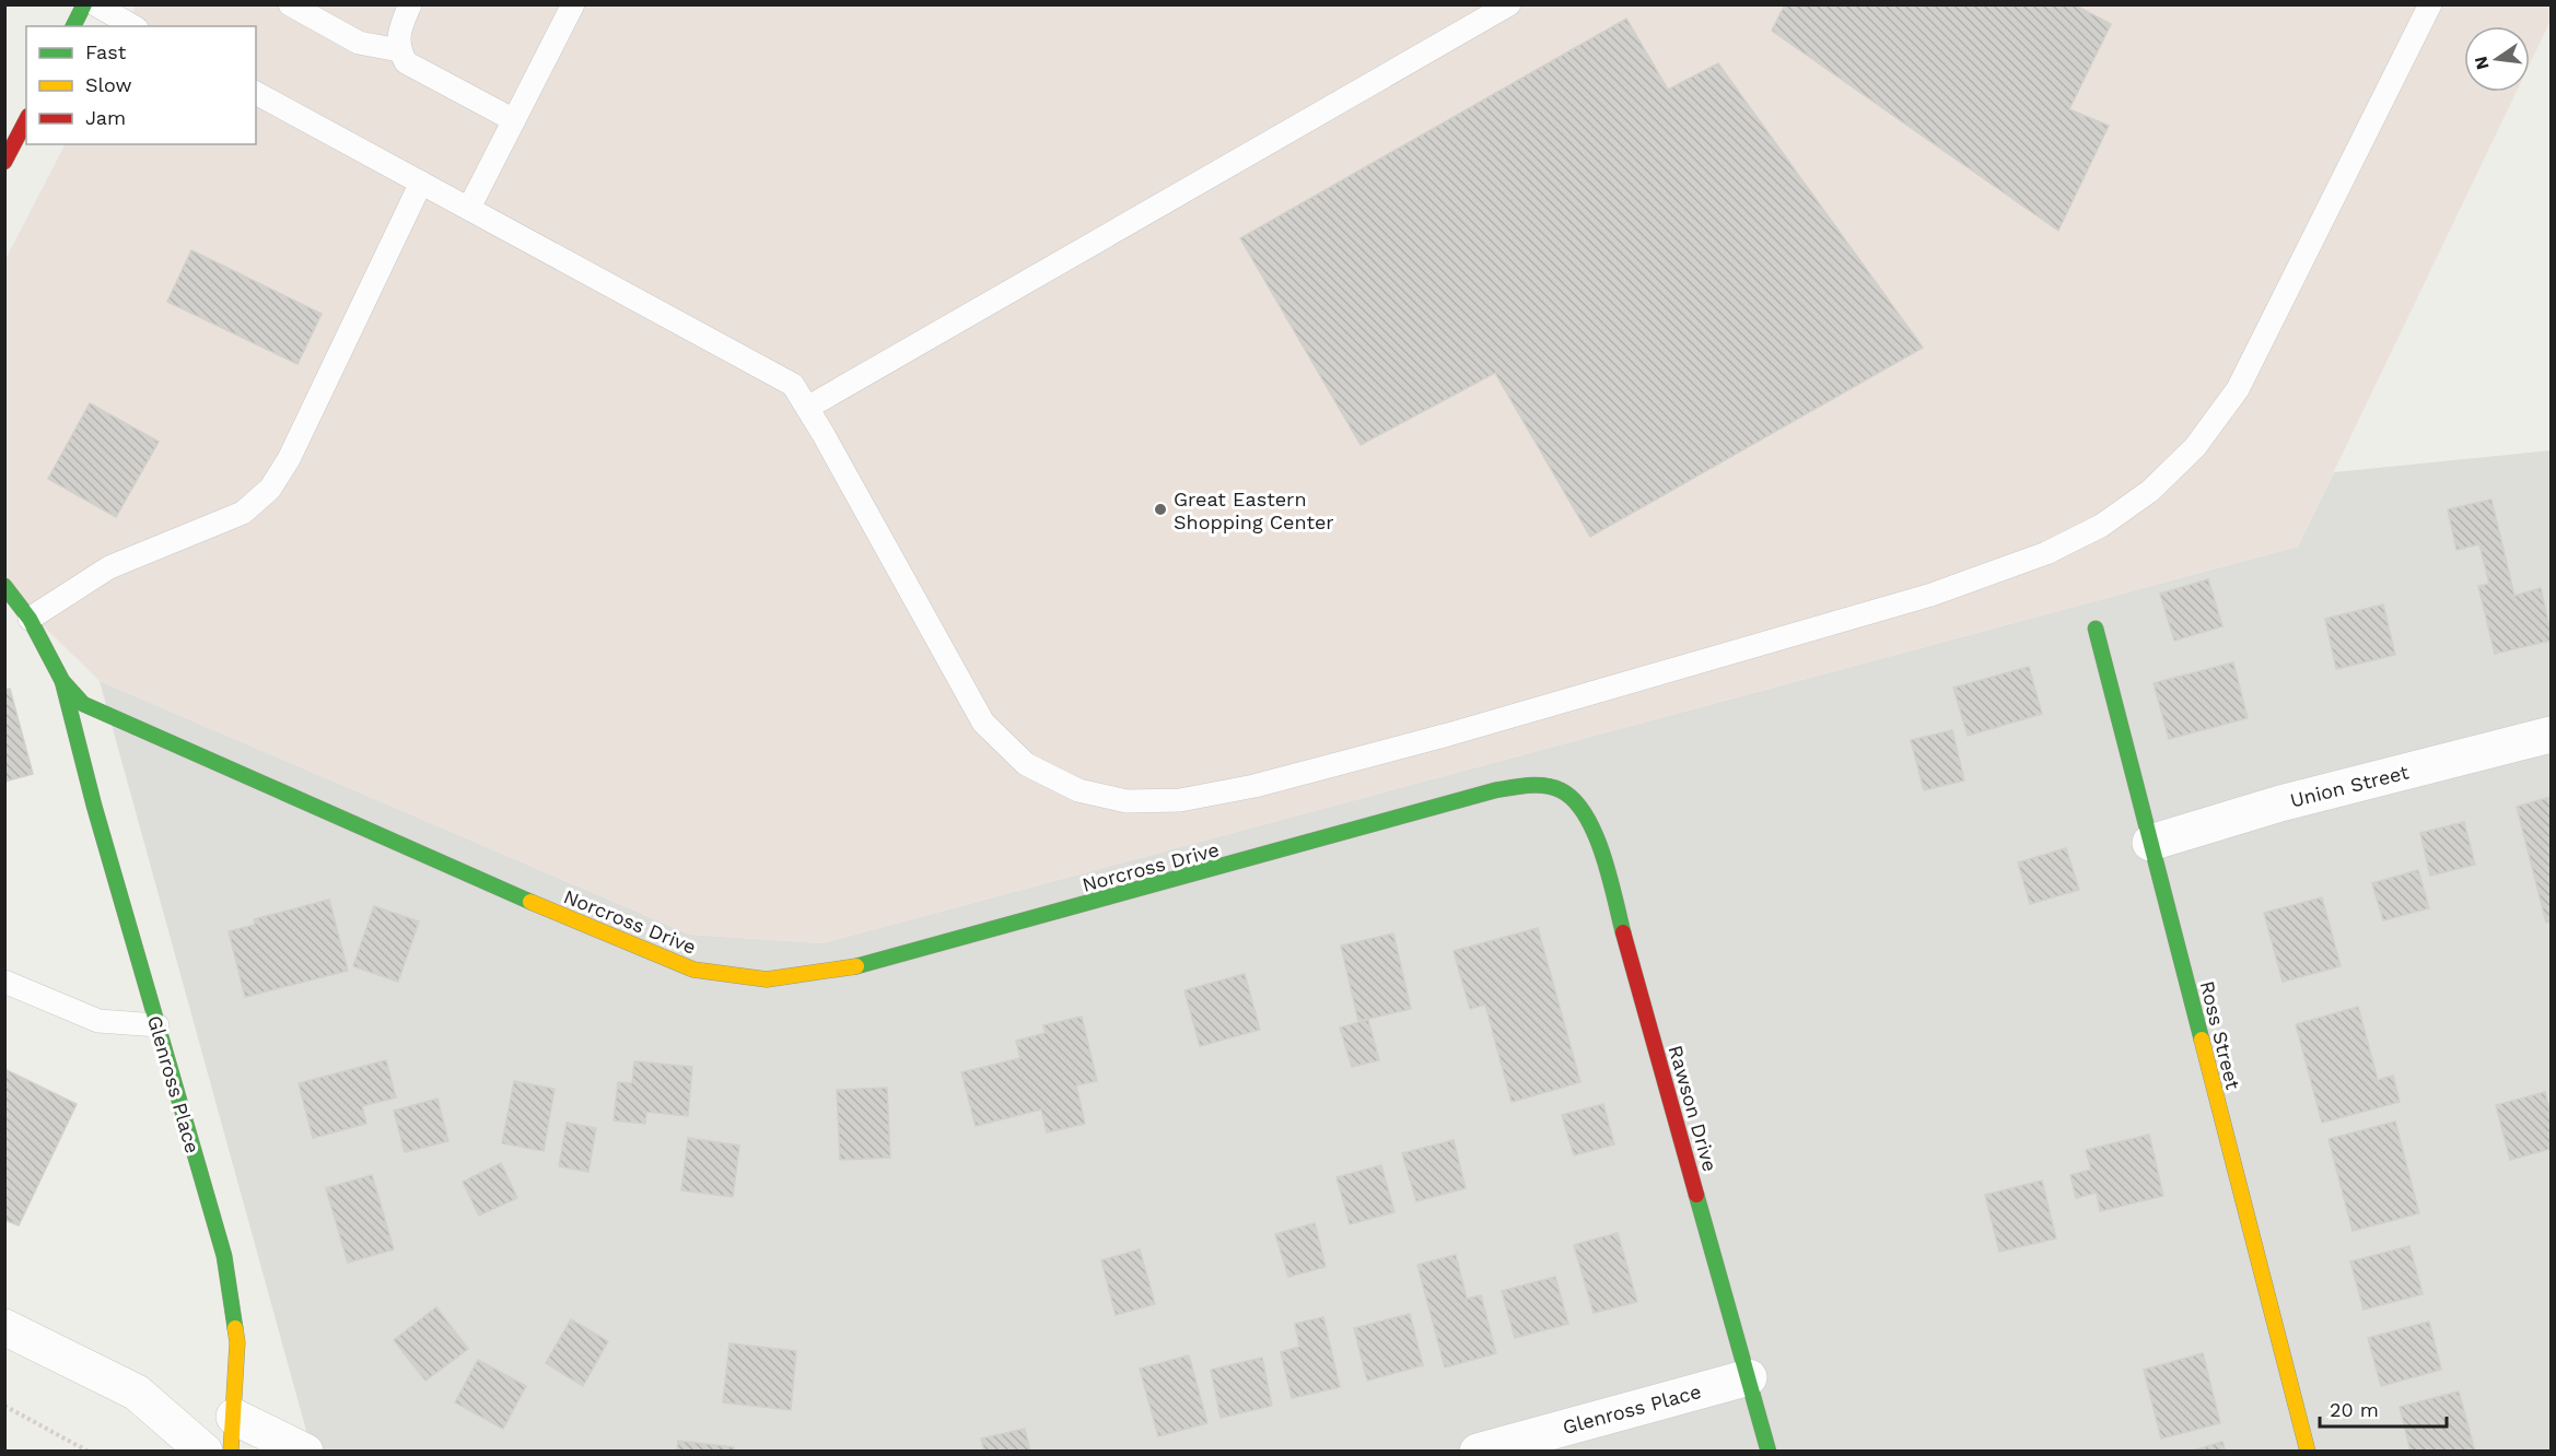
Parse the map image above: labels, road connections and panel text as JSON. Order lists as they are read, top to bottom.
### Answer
{
  "streets": {
    "street": [
      "Union Street",
      "Norcross Drive",
      "Ross Street",
      "Glenross Place",
      "Rawson Drive"
    ]
  },
  "crossings": [
    ["Union Street", "Ross Street"],
    ["Norcross Drive", "Glenross Place"],
    ["Norcross Drive", "Rawson Drive"],
    ["Glenross Place", "Rawson Drive"]
  ],
  "places": ["Great Eastern Shopping Center"],
  "legend": ["Fast", "Slow", "Jam"],
  "scale_bar": "20 m",
  "north": "left"
}
